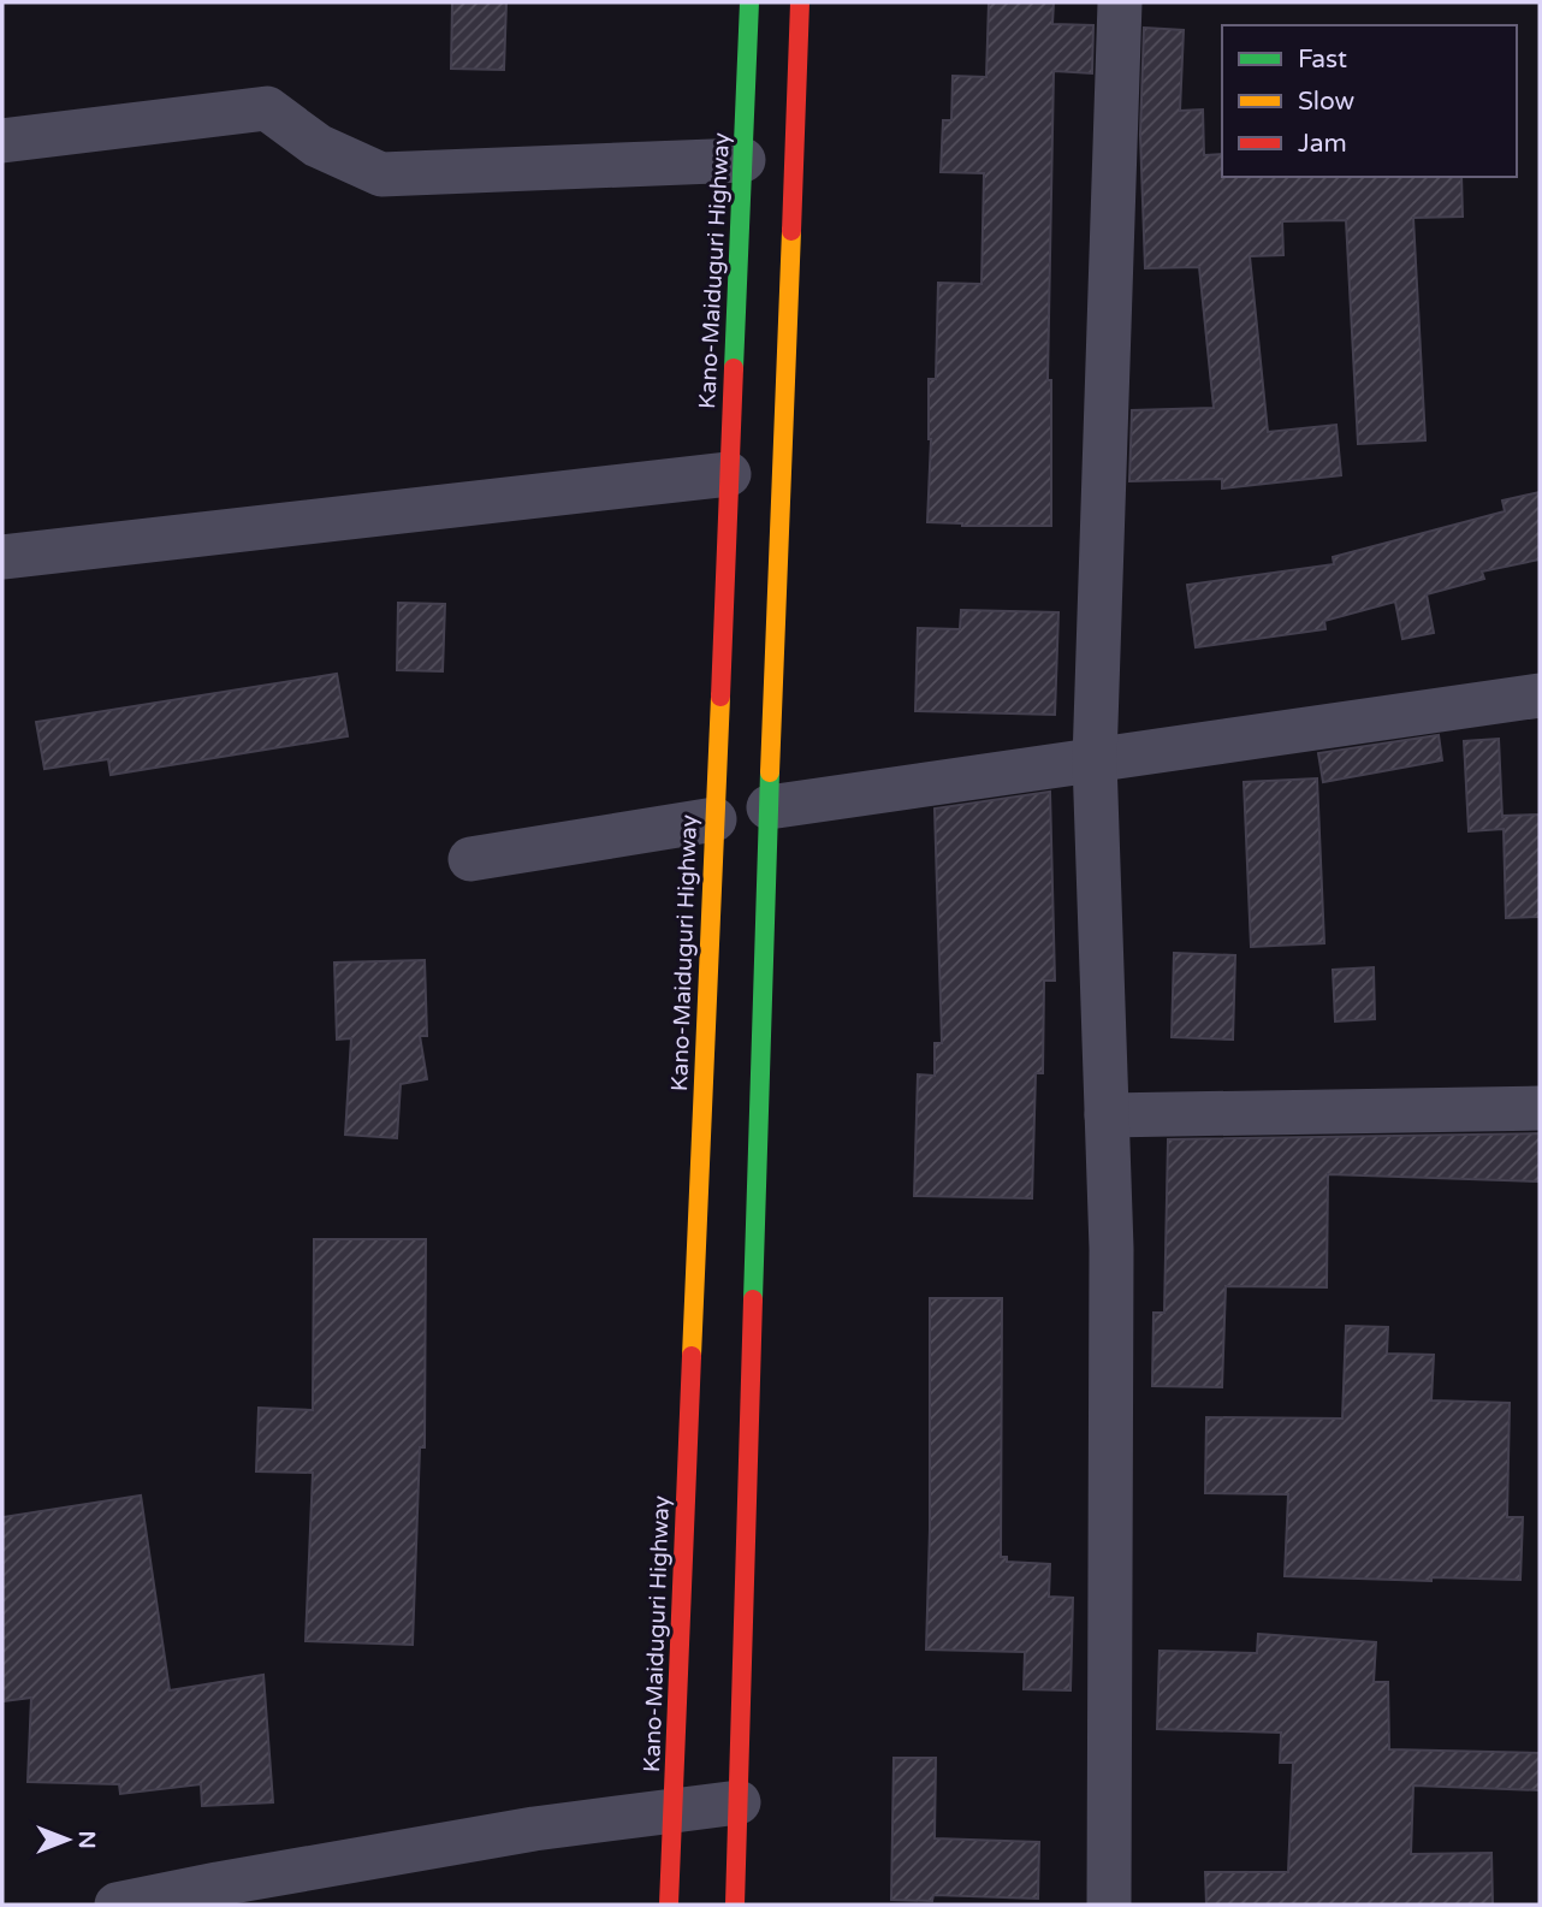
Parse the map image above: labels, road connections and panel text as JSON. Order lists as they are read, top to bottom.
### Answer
{
  "streets": {
    "highway": ["Kano-Maiduguri Highway"]
  },
  "legend": ["Fast", "Slow", "Jam"],
  "north": "right"
}
